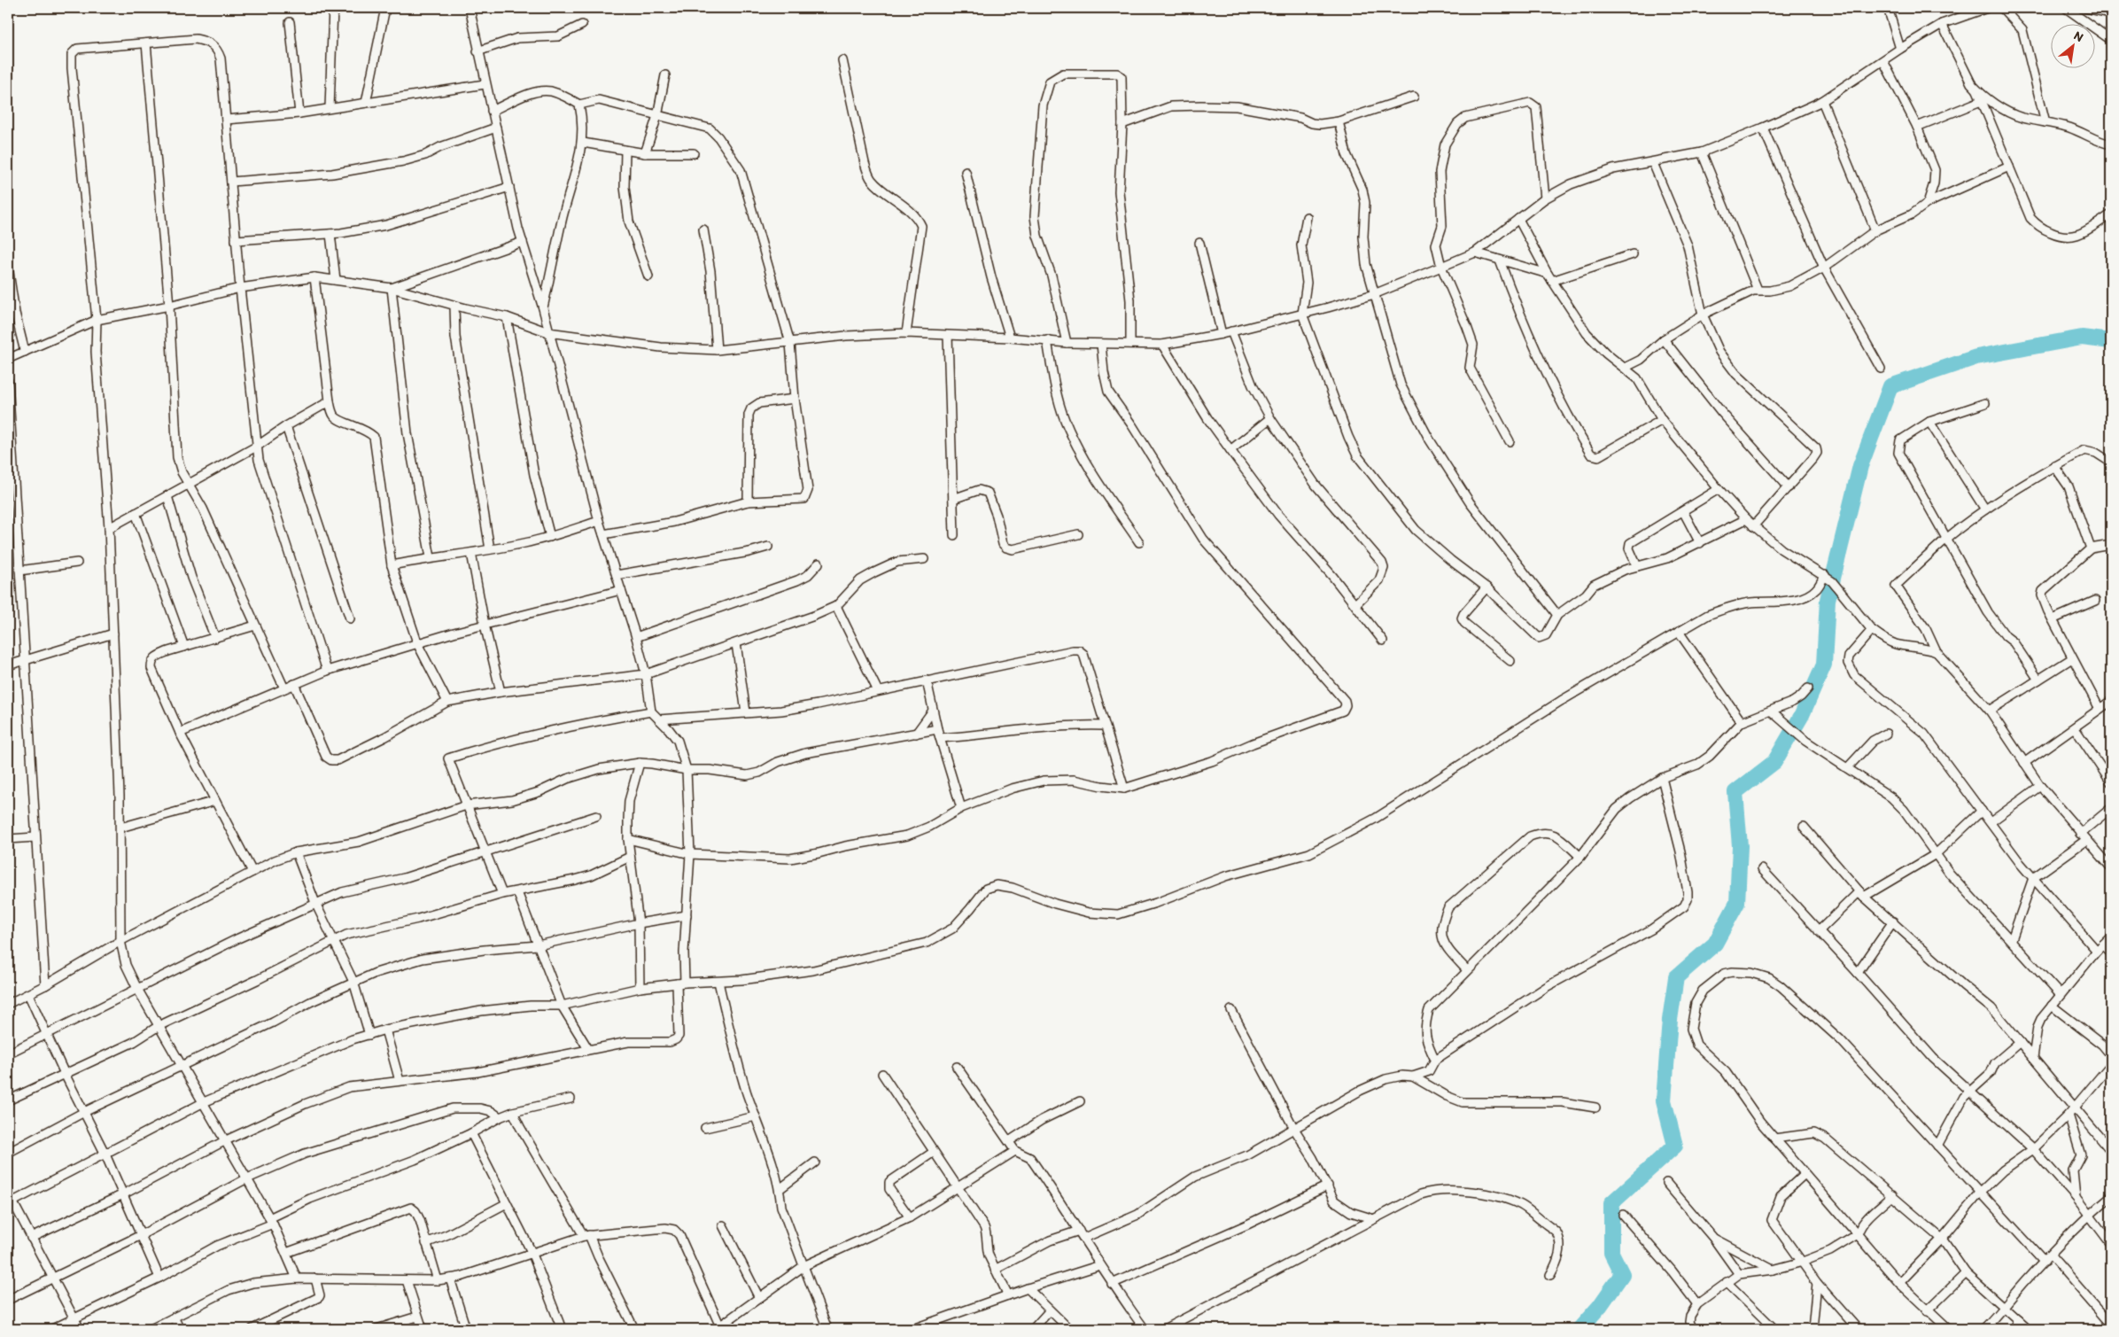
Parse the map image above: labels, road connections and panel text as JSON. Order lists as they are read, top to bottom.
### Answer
{
  "north": "top right"
}
